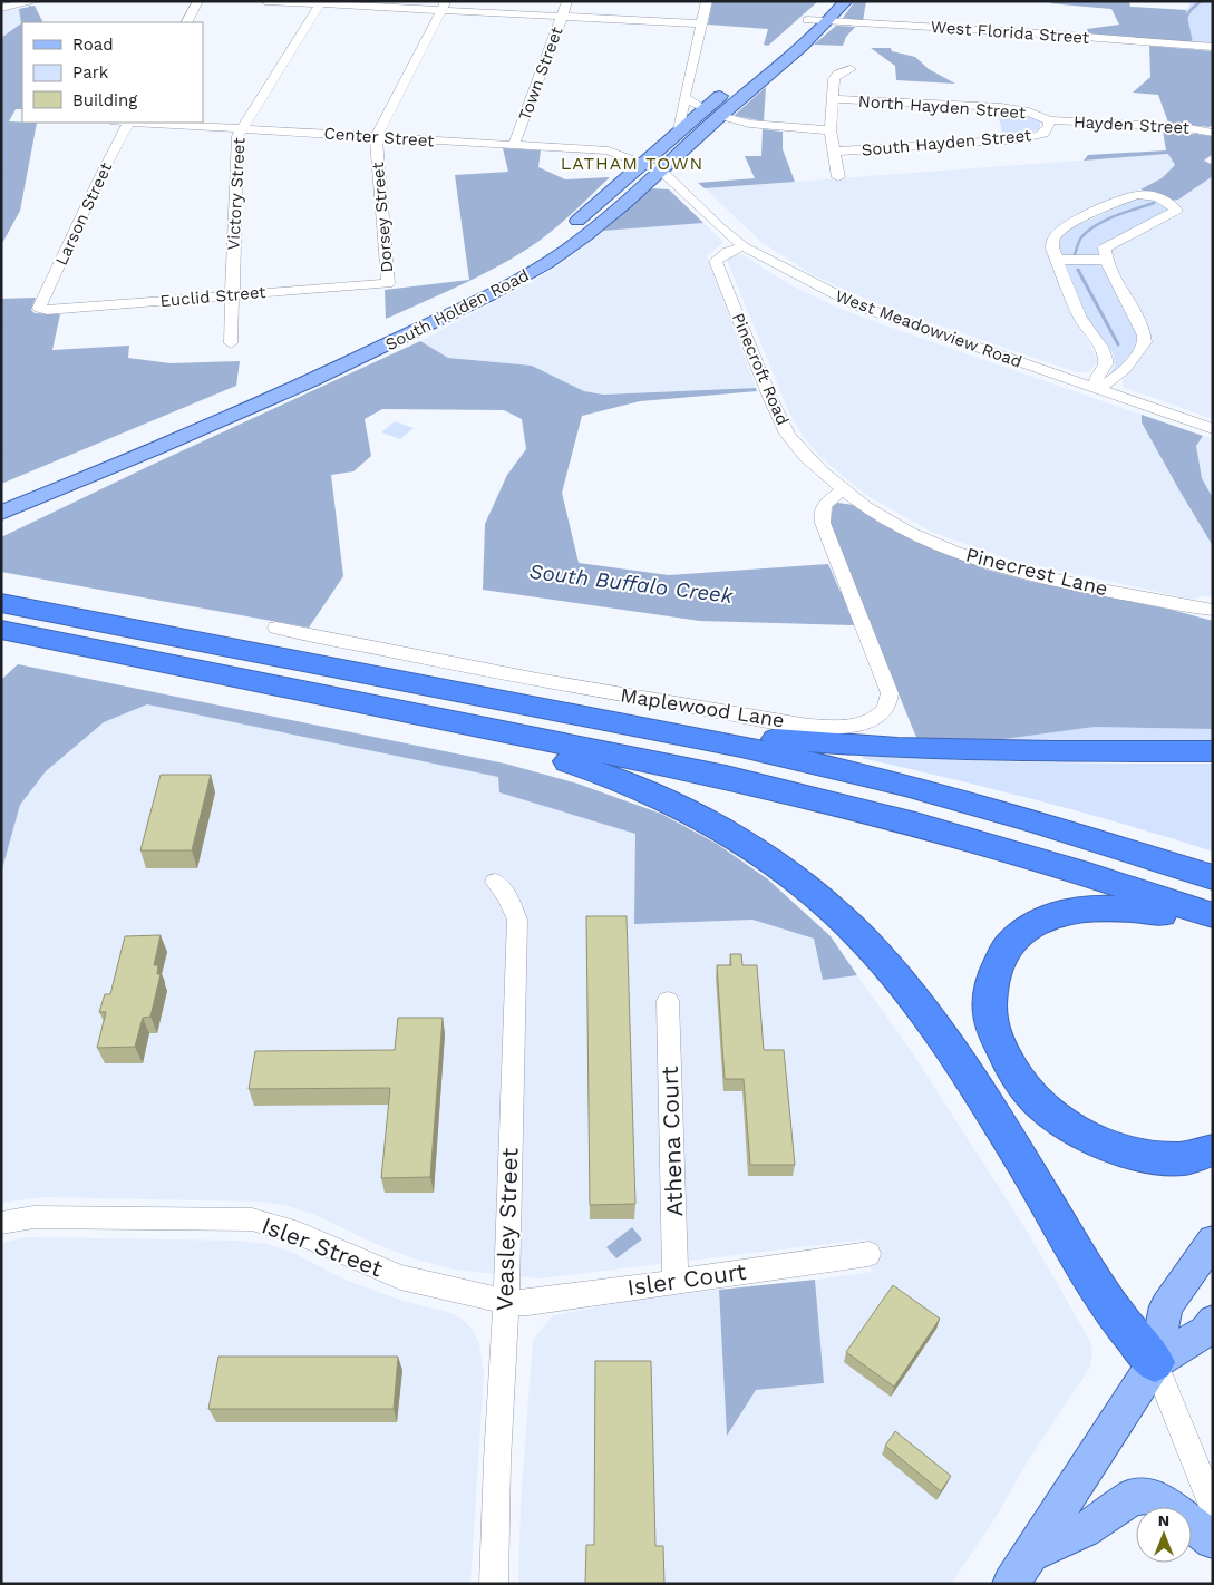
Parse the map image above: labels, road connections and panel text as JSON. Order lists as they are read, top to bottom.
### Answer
{
  "streets": {
    "main road": ["South Holden Road"],
    "street": [
      "West Florida Street",
      "Town Street",
      "North Hayden Street",
      "Hayden Street",
      "Center Street",
      "South Hayden Street",
      "Victory Street",
      "Larson Street",
      "Dorsey Street",
      "Euclid Street",
      "West Meadowview Road",
      "Pinecroft Road",
      "Pinecrest Lane",
      "Maplewood Lane",
      "Athena Court",
      "Veasley Street",
      "Isler Street",
      "Isler Court"
    ]
  },
  "crossings": [
    ["West Florida Street", "South Holden Road"],
    ["Town Street", "Center Street"],
    ["North Hayden Street", "Hayden Street"],
    ["North Hayden Street", "South Hayden Street"],
    ["Hayden Street", "South Hayden Street"],
    ["Center Street", "Victory Street"],
    ["Center Street", "Dorsey Street"],
    ["Center Street", "South Holden Road"],
    ["Center Street", "West Meadowview Road"],
    ["Victory Street", "Euclid Street"],
    ["Larson Street", "Euclid Street"],
    ["Dorsey Street", "Euclid Street"],
    ["South Holden Road", "West Meadowview Road"],
    ["West Meadowview Road", "Pinecroft Road"],
    ["Pinecroft Road", "Pinecrest Lane"],
    ["Pinecroft Road", "Maplewood Lane"],
    ["Pinecrest Lane", "Maplewood Lane"],
    ["Athena Court", "Isler Court"],
    ["Veasley Street", "Isler Street"],
    ["Veasley Street", "Isler Court"],
    ["Isler Street", "Isler Court"]
  ],
  "districts": ["LATHAM TOWN"],
  "water": ["South Buffalo Creek"],
  "legend": ["Road", "Park", "Building"],
  "north": "top"
}
